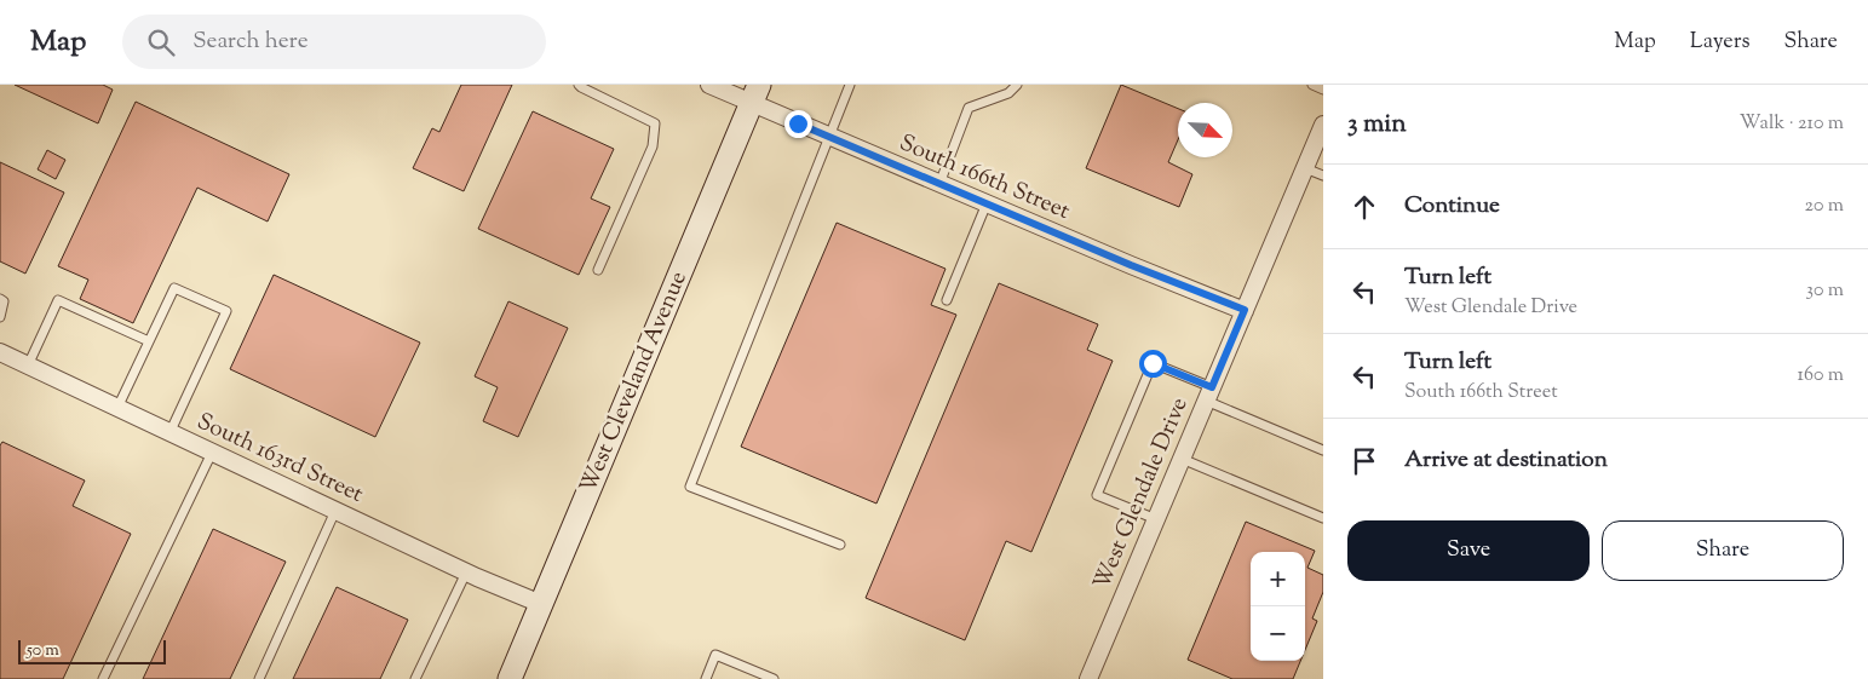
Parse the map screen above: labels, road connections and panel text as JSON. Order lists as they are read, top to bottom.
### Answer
{
  "streets": {
    "main road": ["West Cleveland Avenue"],
    "street": ["South 166th Street", "South 163rd Street", "West Glendale Drive"]
  },
  "crossings": [
    ["South 166th Street", "West Cleveland Avenue"],
    ["South 166th Street", "West Glendale Drive"],
    ["West Cleveland Avenue", "South 163rd Street"]
  ],
  "scale_bar": "50 m",
  "north": "bottom right",
  "page": {
    "header": "Map",
    "search": "Search here",
    "nav": ["Map", "Layers", "Share"],
    "heading": ["3 min", "Walk · 210 m"],
    "list": [
      ["Continue", "20 m"],
      ["Turn left", "West Glendale Drive", "30 m"],
      ["Turn left", "South 166th Street", "160 m"],
      "Arrive at destination"
    ],
    "buttons": ["Save", "Share"],
    "map_buttons": ["+", "−"],
    "scale": "50 m"
  }
}
